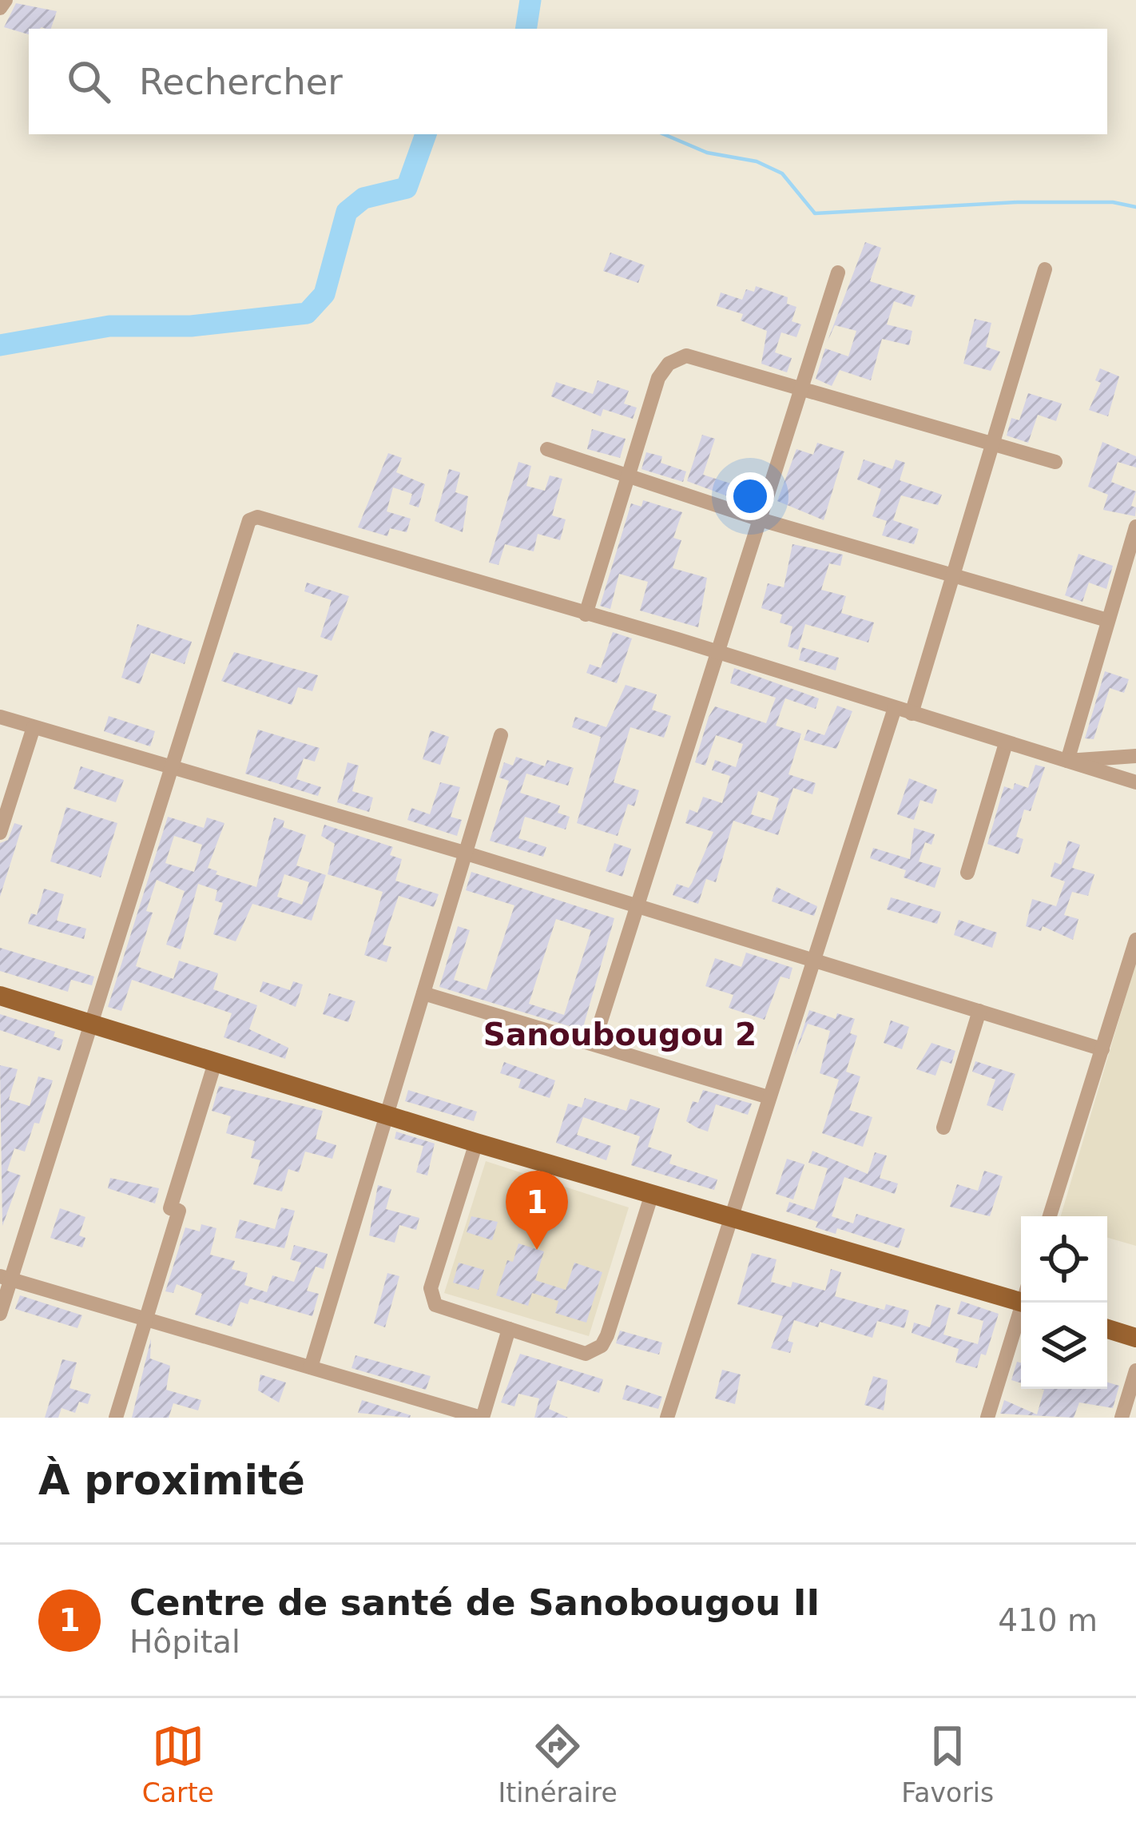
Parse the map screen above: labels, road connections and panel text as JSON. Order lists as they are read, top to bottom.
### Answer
{
  "districts": ["Sanoubougou 2"],
  "page": {
    "search": "Rechercher",
    "pins": "1",
    "heading": "À proximité",
    "list": [
      {
        "mark": "1",
        "name": "Centre de santé de Sanobougou II",
        "note": "Hôpital",
        "value": "410 m"
      }
    ],
    "nav": ["Carte", "Itinéraire", "Favoris"]
  }
}
